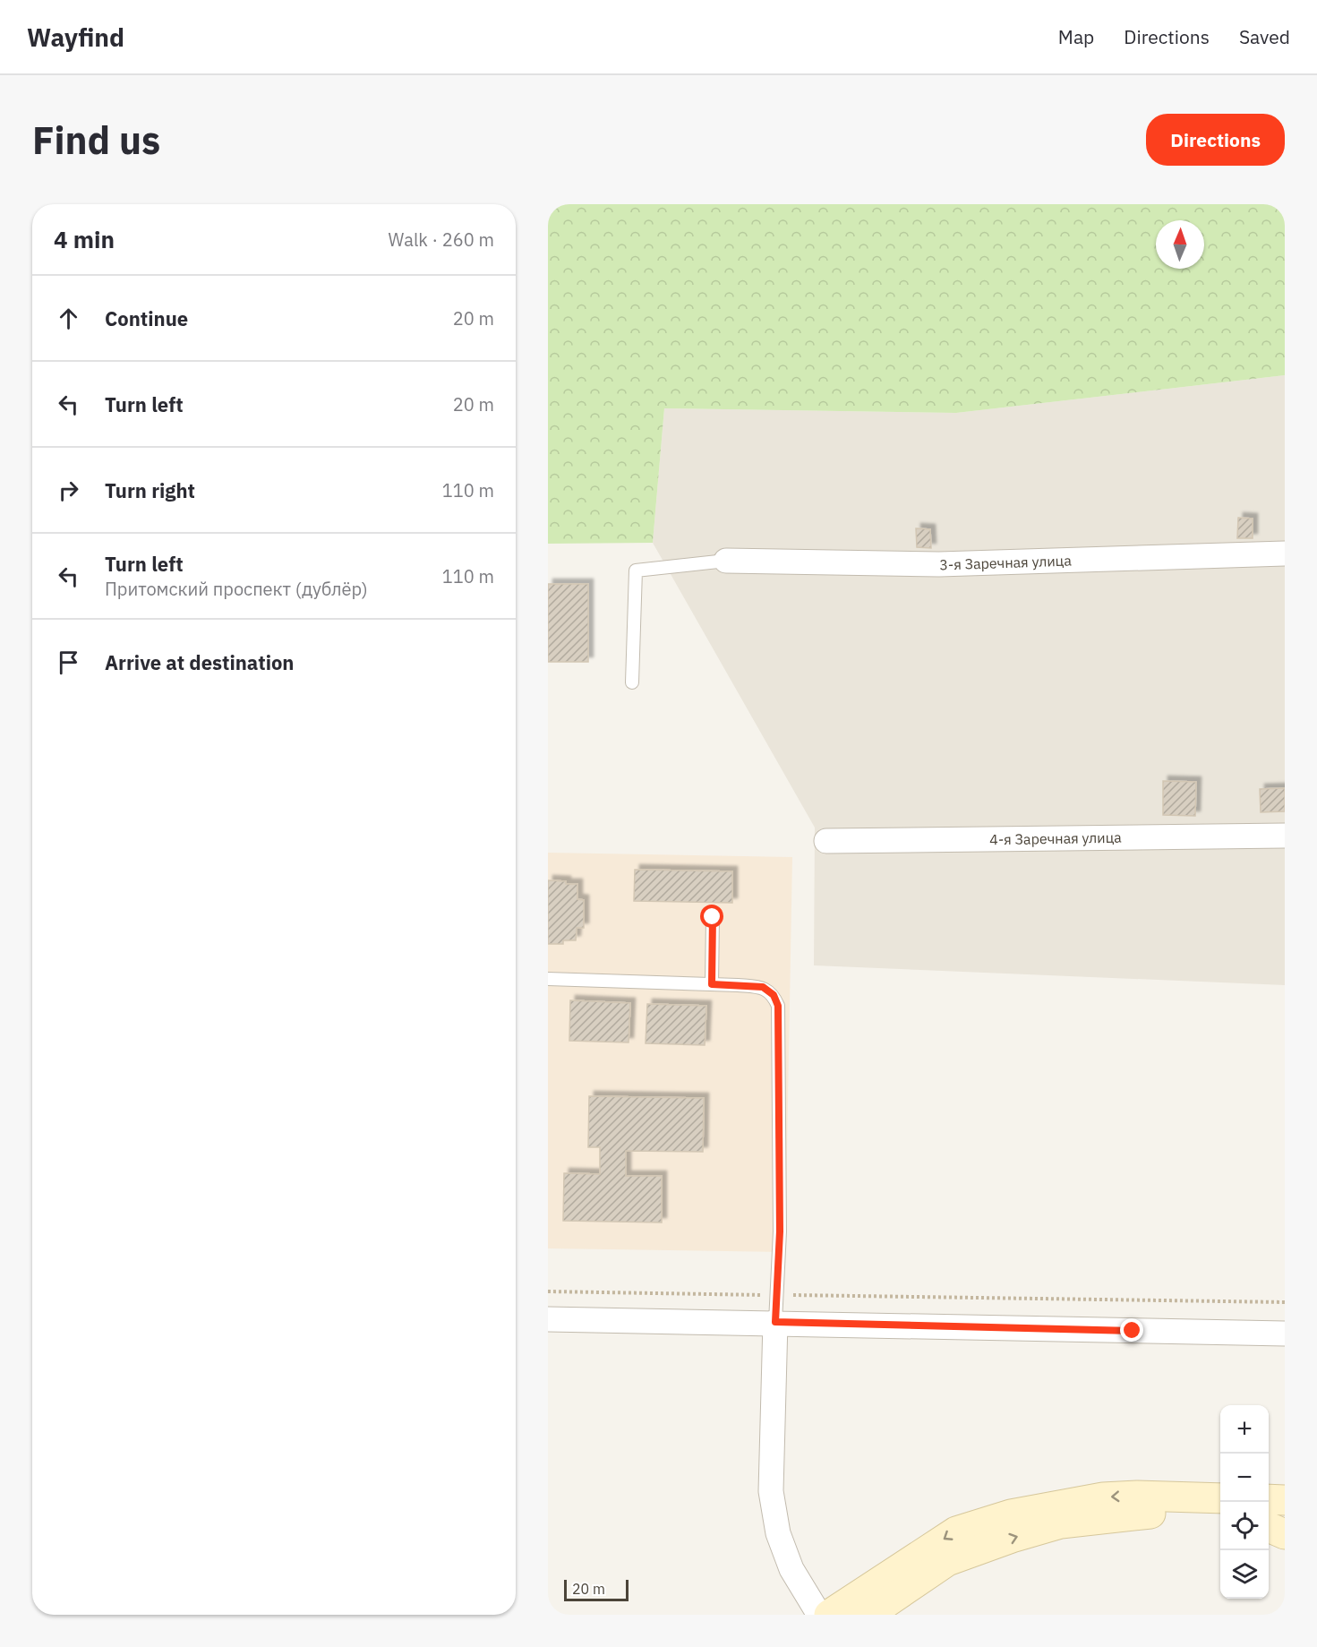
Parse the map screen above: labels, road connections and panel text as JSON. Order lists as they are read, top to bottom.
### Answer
{
  "streets": {
    "street": ["3-я Заречная улица", "4-я Заречная улица"]
  },
  "scale_bar": "20 m",
  "north": "top",
  "page": {
    "header": "Wayfind",
    "nav": ["Map", "Directions", "Saved"],
    "buttons": "Directions",
    "title": "Find us",
    "heading": ["4 min", "Walk · 260 m"],
    "list": [
      ["Continue", "20 m"],
      ["Turn left", "20 m"],
      ["Turn right", "110 m"],
      ["Turn left", "Притомский проспект (дублёр)", "110 m"],
      "Arrive at destination"
    ],
    "map_buttons": ["+", "−"],
    "scale": "20 m"
  }
}
